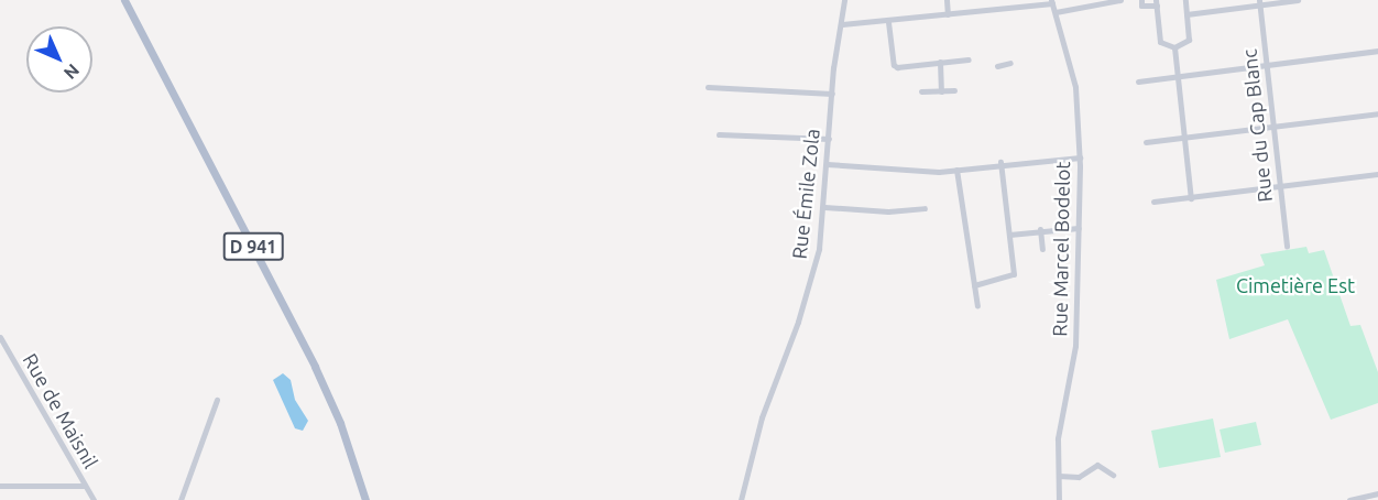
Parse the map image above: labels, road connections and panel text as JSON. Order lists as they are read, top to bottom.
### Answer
{
  "streets": {
    "main road": ["D 941"],
    "street": [
      "Rue du Cap Blanc",
      "Rue Émile Zola",
      "Rue Marcel Bodelot",
      "Rue de Maisnil"
    ]
  },
  "parks": ["Cimetière Est"],
  "north": "bottom right"
}
